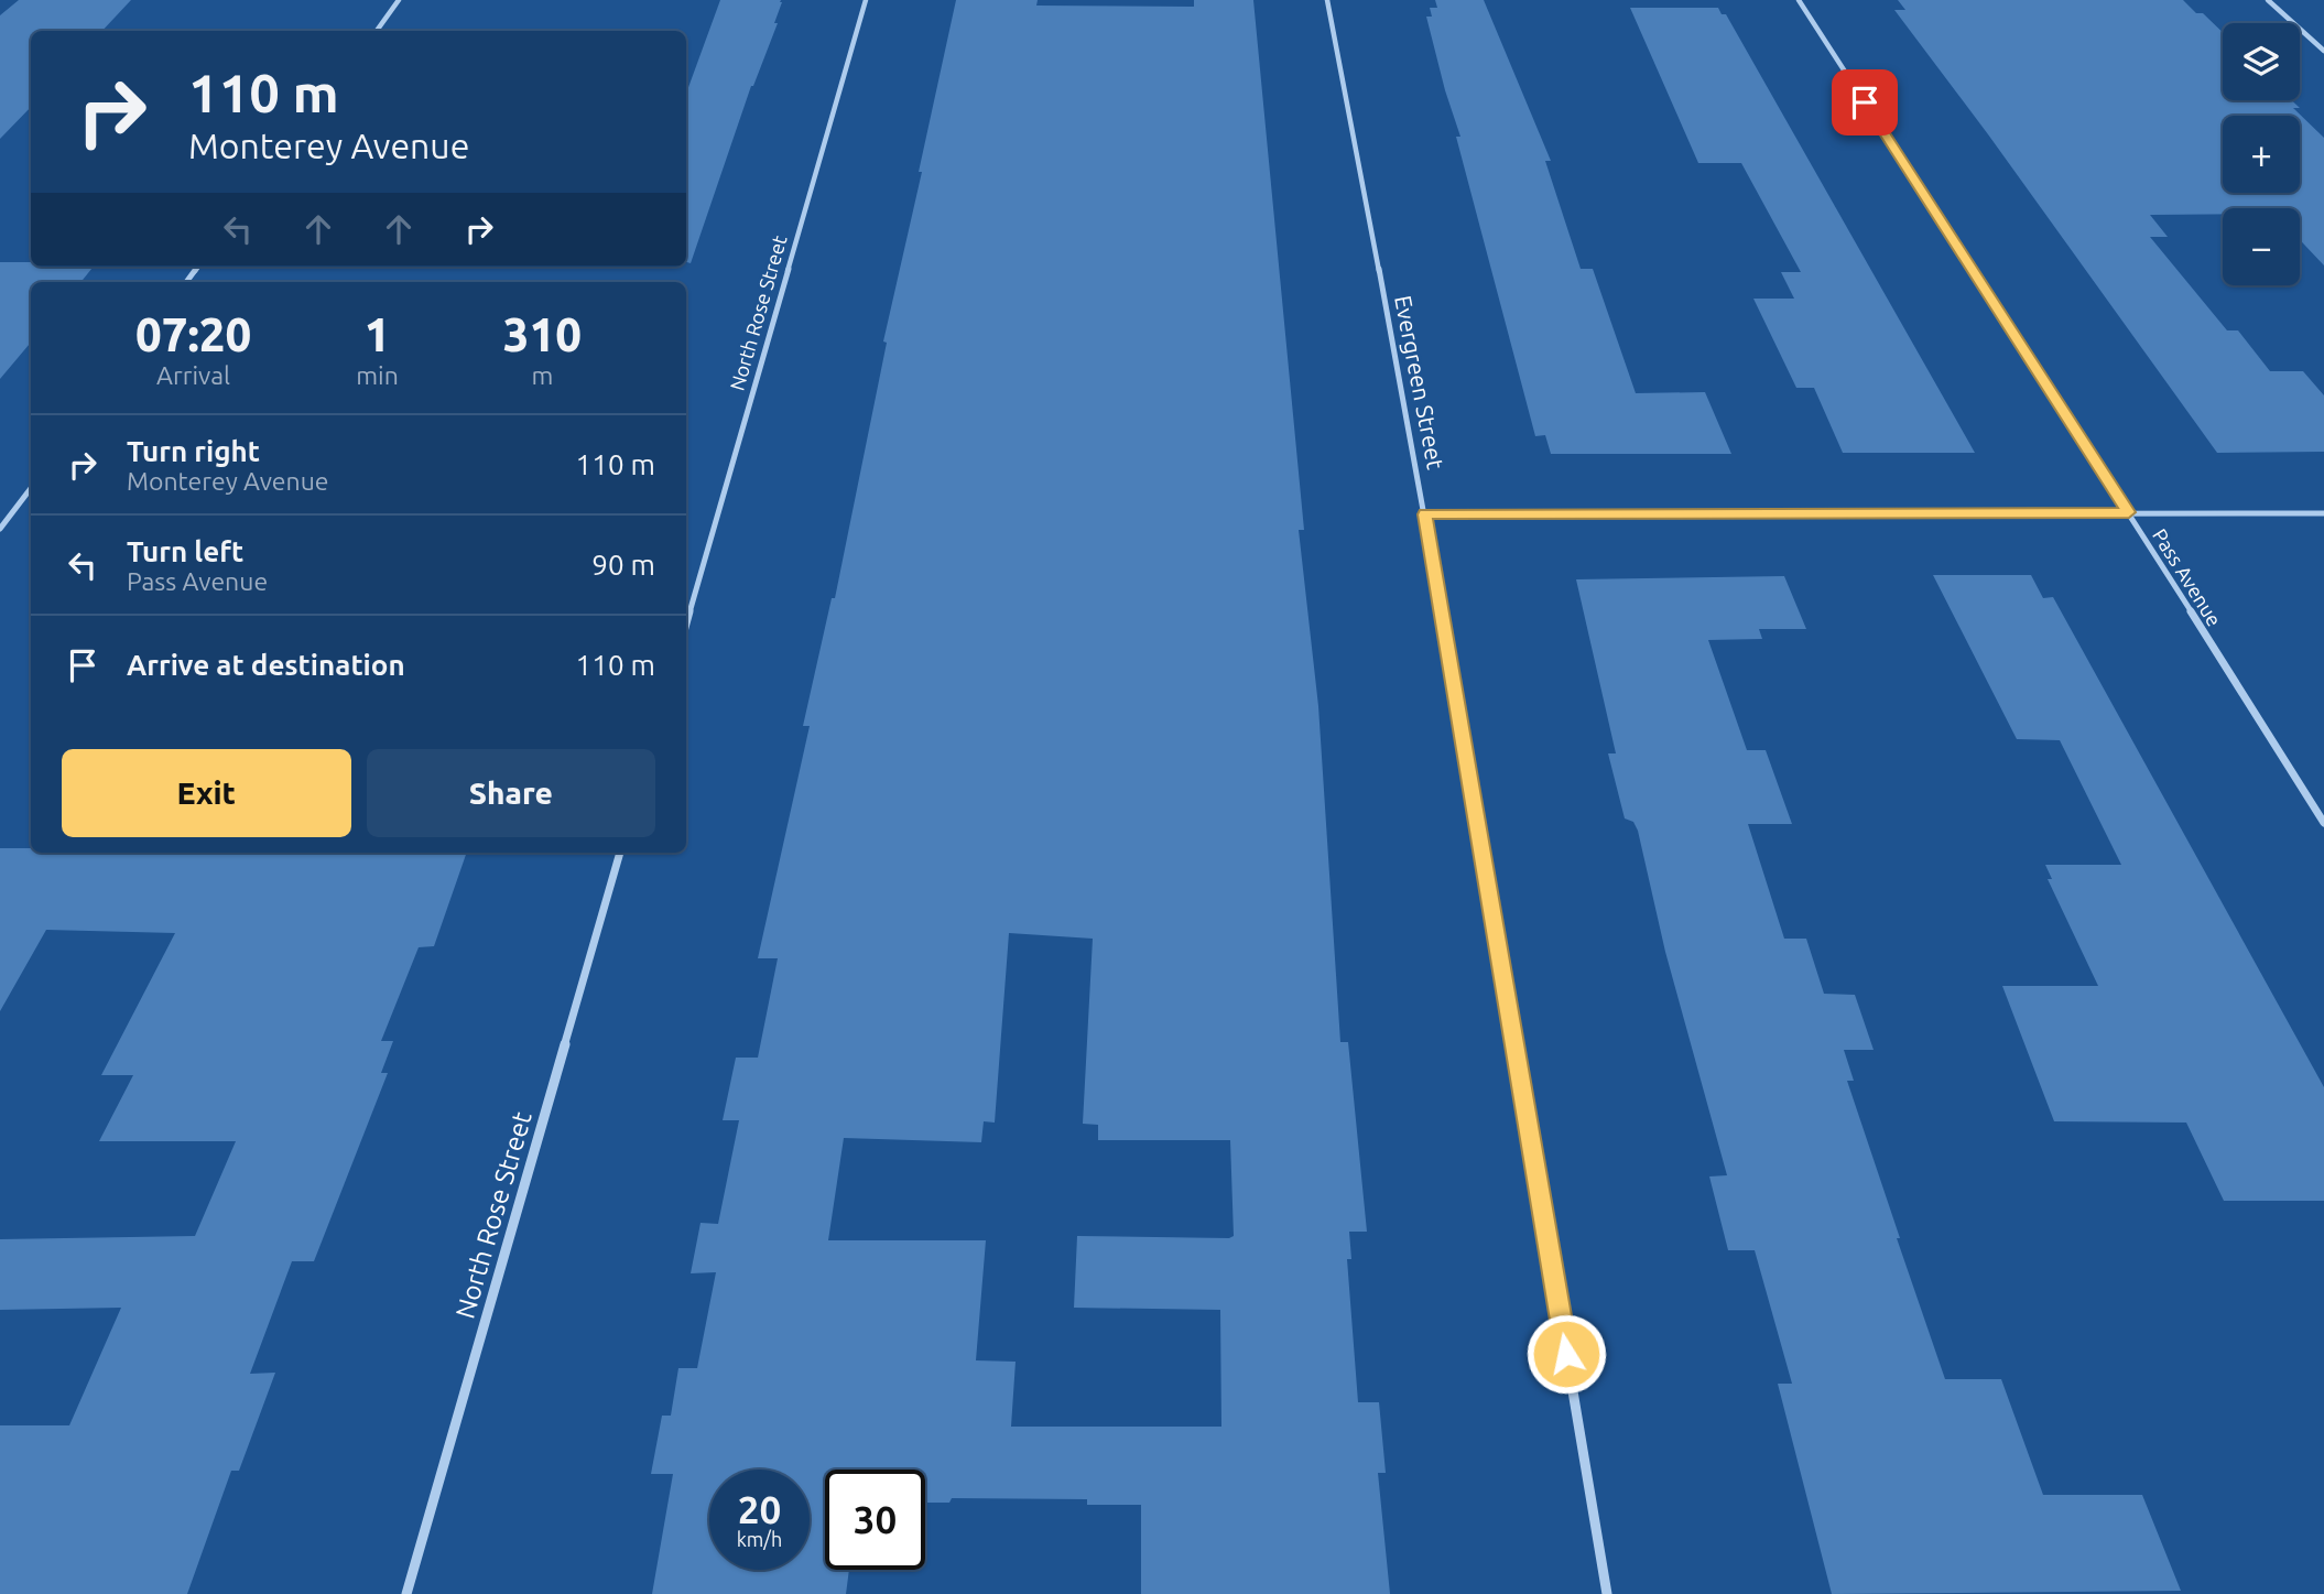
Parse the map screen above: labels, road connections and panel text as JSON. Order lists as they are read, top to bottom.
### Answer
{
  "streets": {
    "street": ["North Rose Street", "Evergreen Street", "Pass Avenue"]
  },
  "page": {
    "map_buttons": ["+", "−"],
    "turn": ["110 m", "Monterey Avenue"],
    "eta": [
      "07:20",
      "Arrival",
      "1",
      "min",
      "310",
      "m"
    ],
    "list": [
      {
        "name": "Turn right",
        "note": "Monterey Avenue",
        "value": "110 m"
      },
      {
        "name": "Turn left",
        "note": "Pass Avenue",
        "value": "90 m"
      },
      {
        "name": "Arrive at destination",
        "value": "110 m"
      }
    ],
    "buttons": ["Exit", "Share"],
    "speed": "20 km/h",
    "limit": "30"
  }
}
